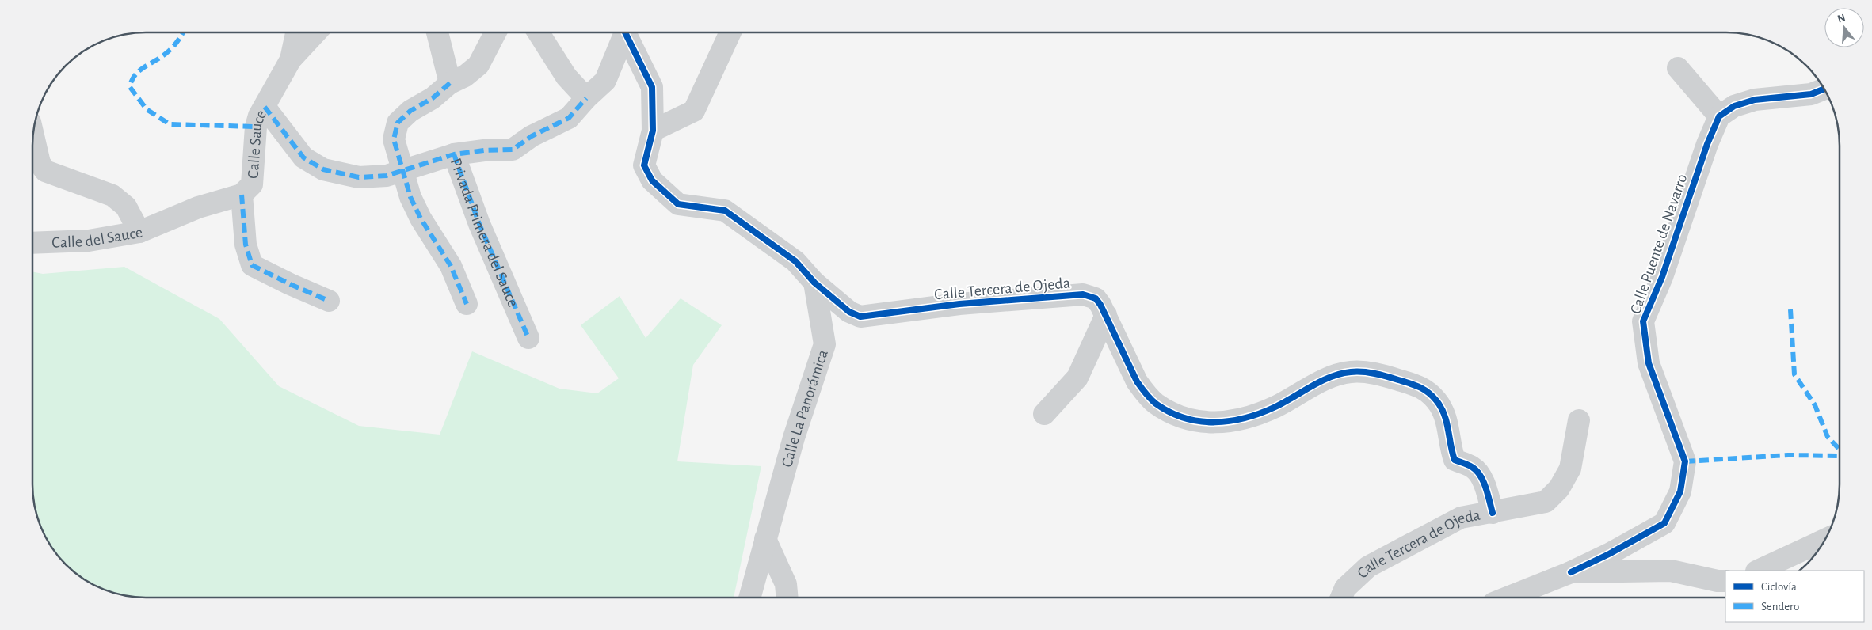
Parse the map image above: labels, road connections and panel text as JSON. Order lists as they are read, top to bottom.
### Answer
{
  "streets": {
    "street": [
      "Calle Sauce",
      "Calle del Sauce",
      "Privada Primera del Sauce",
      "Calle Puente de Navarro",
      "Calle Tercera de Ojeda",
      "Calle La Panorámica"
    ]
  },
  "crossings": [
    ["Calle Sauce", "Calle del Sauce"],
    ["Calle Tercera de Ojeda", "Calle La Panorámica"]
  ],
  "legend": ["Ciclovía", "Sendero"],
  "north": "top"
}
